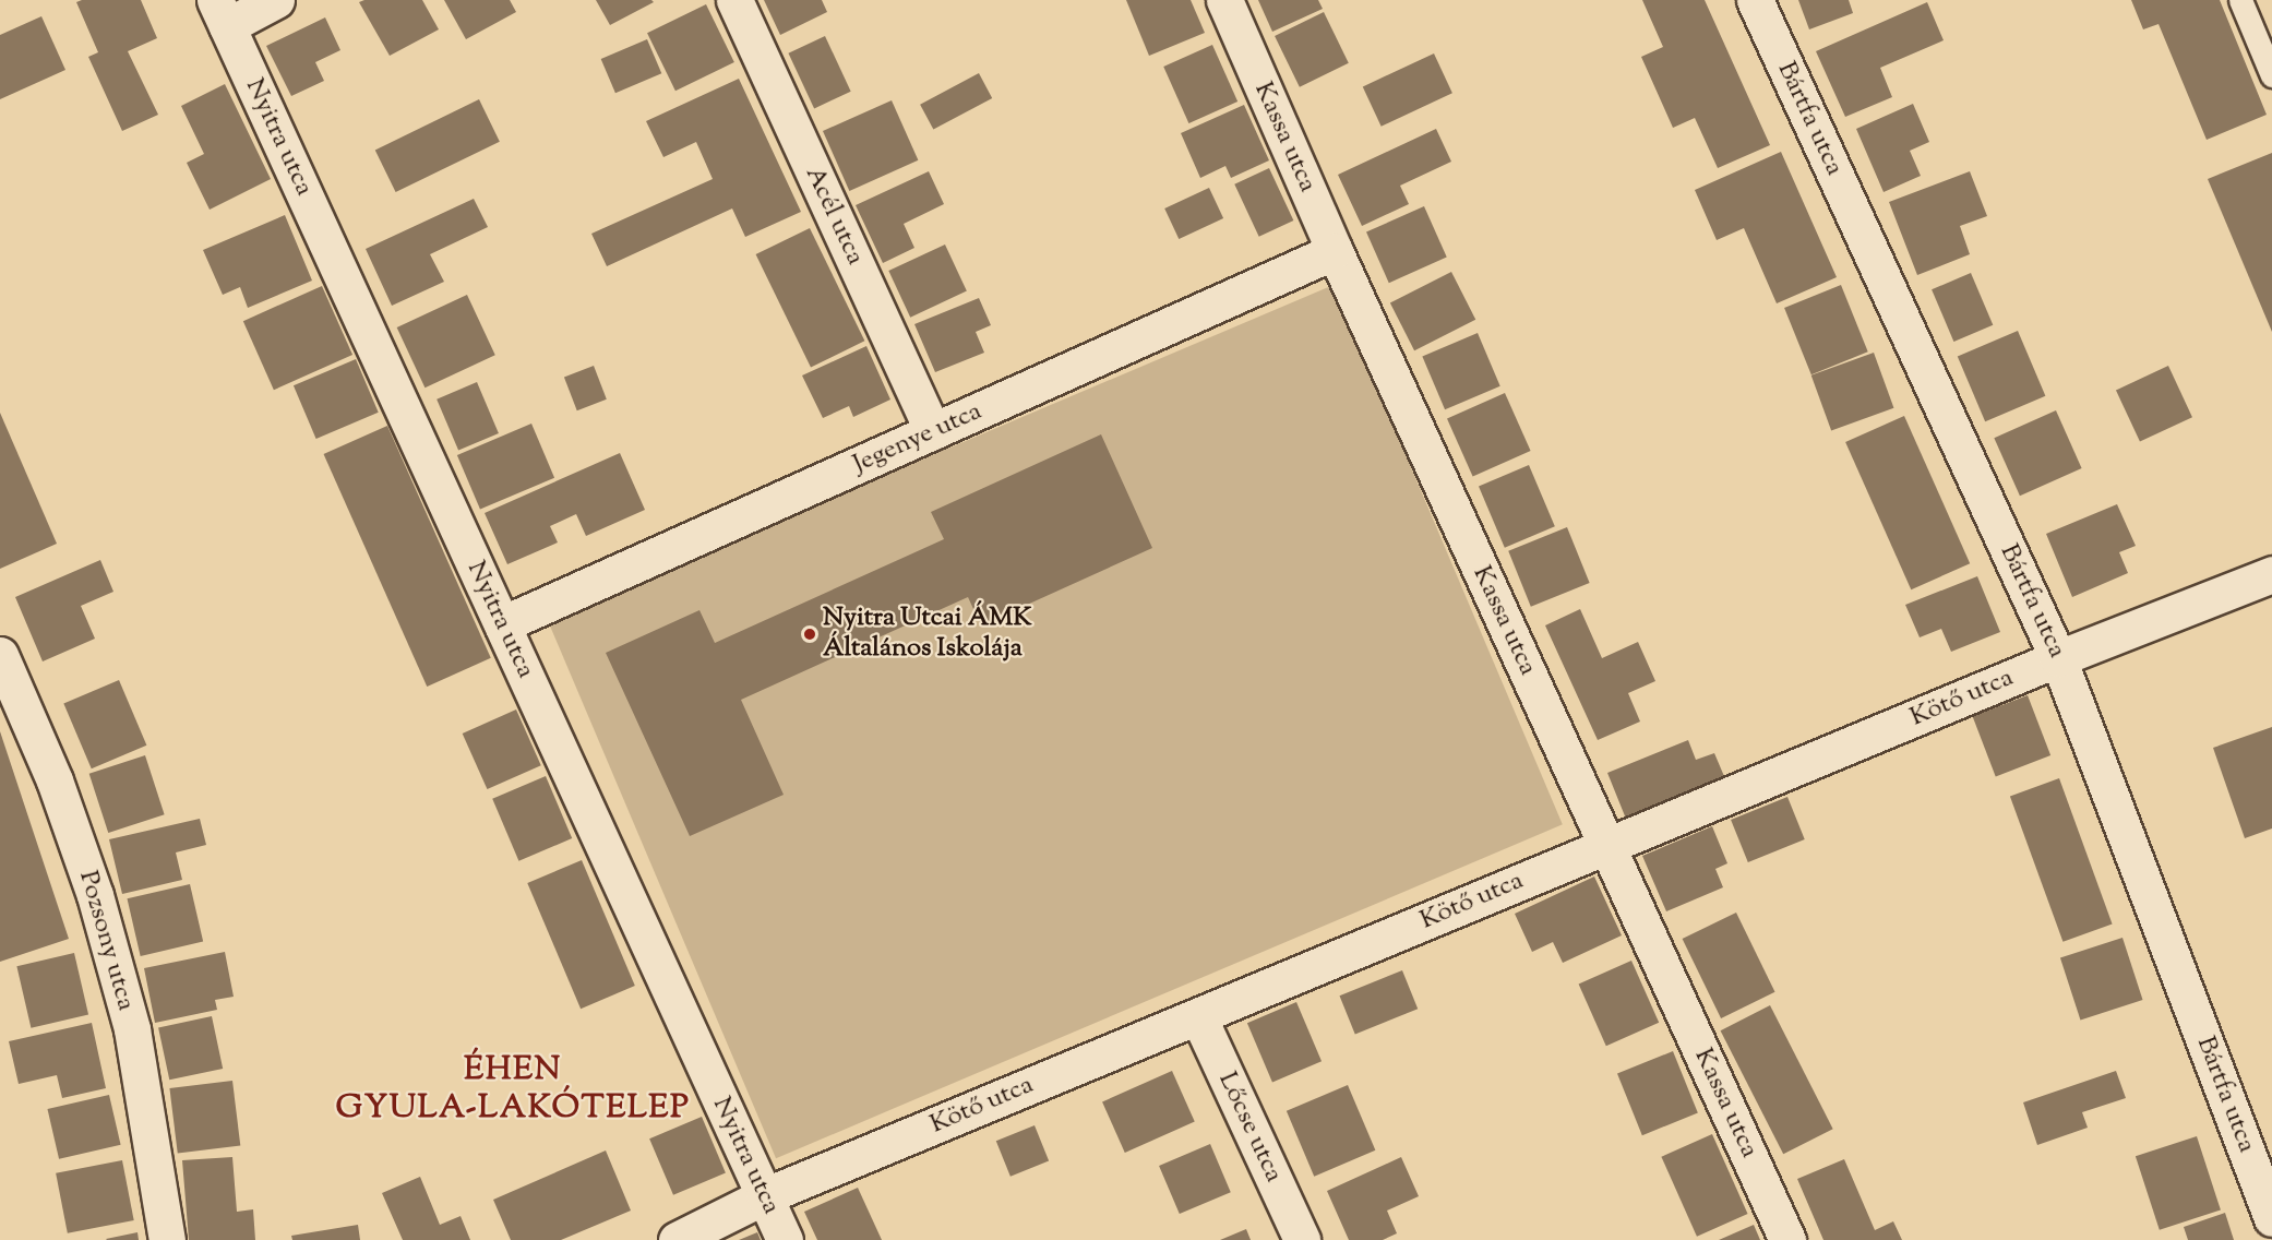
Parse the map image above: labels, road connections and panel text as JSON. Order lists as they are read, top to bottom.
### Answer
{
  "streets": {
    "street": [
      "Bártfa utca",
      "Nyitra utca",
      "Kassa utca",
      "Acél utca",
      "Jegenye utca",
      "Kötő utca",
      "Pozsony utca",
      "Lőcse utca"
    ]
  },
  "crossings": [
    ["Bártfa utca", "Kötő utca"],
    ["Nyitra utca", "Jegenye utca"],
    ["Nyitra utca", "Kötő utca"],
    ["Kassa utca", "Jegenye utca"],
    ["Kassa utca", "Kötő utca"],
    ["Acél utca", "Jegenye utca"],
    ["Kötő utca", "Lőcse utca"]
  ],
  "districts": ["ÉHEN GYULA-LAKÓTELEP"],
  "places": ["Nyitra Utcai ÁMK Általános Iskolája"]
}
